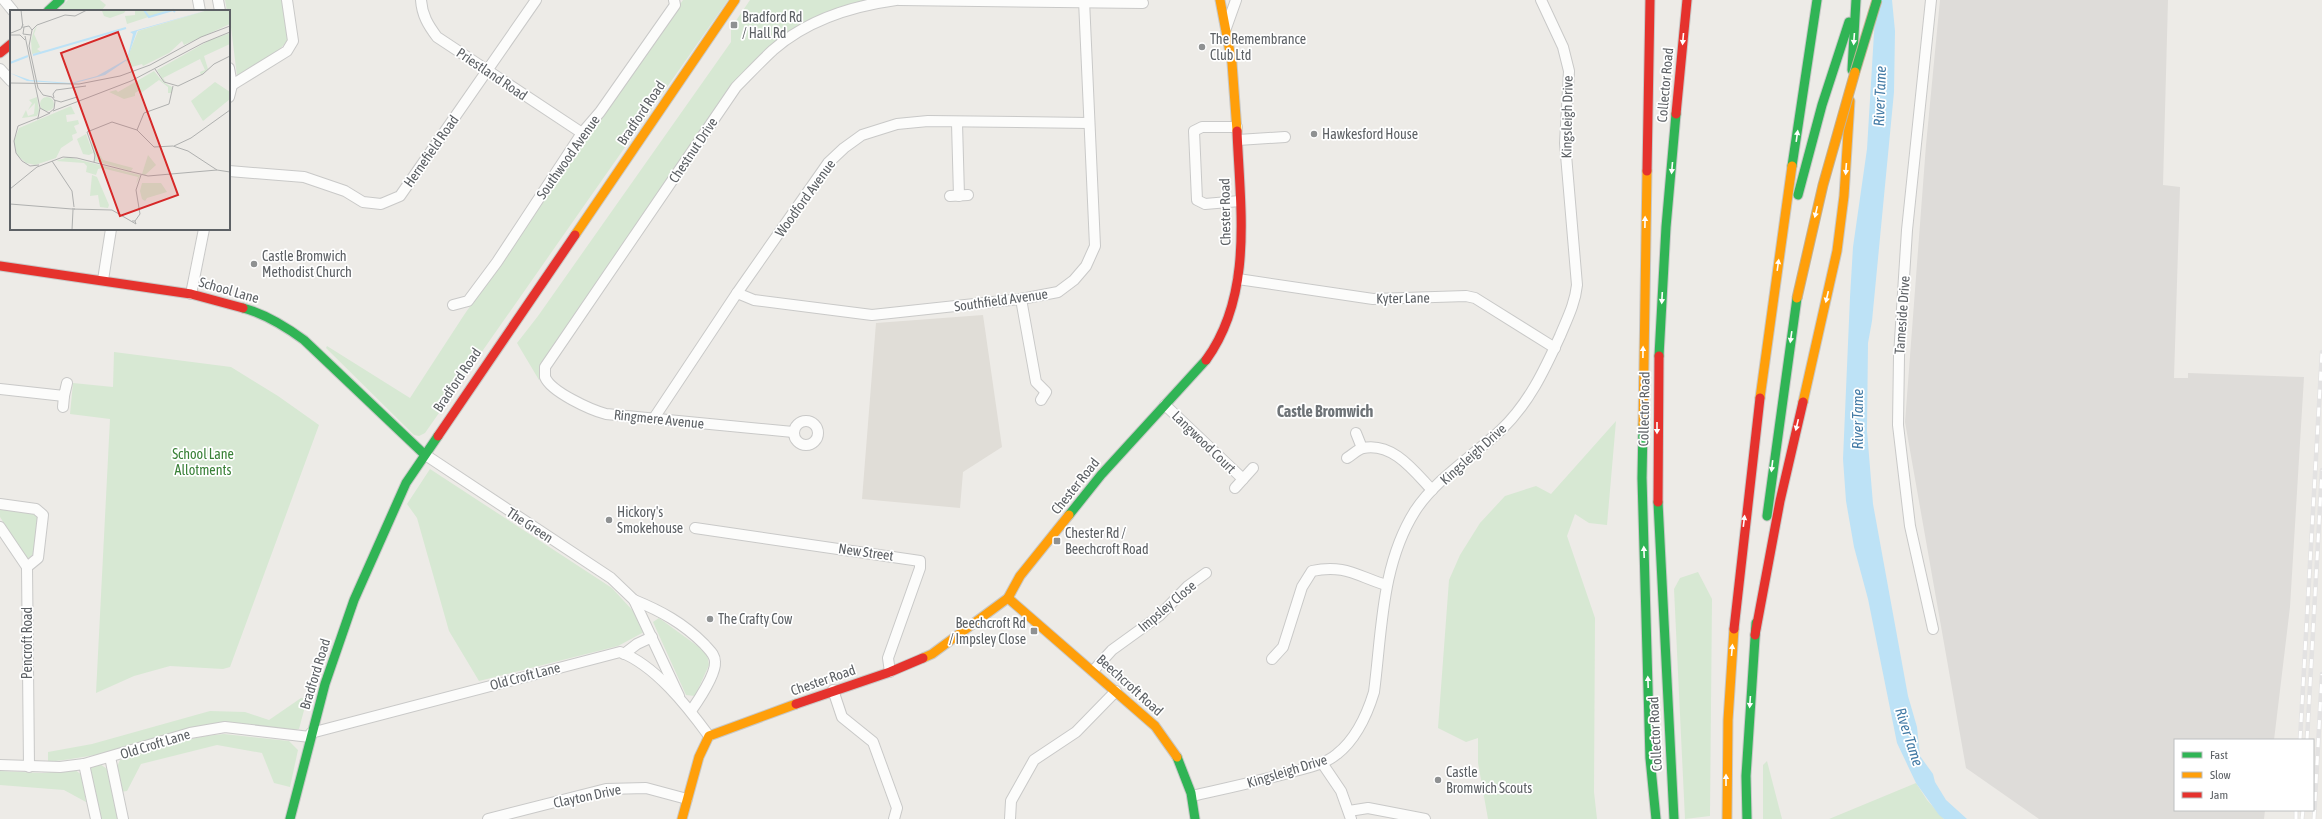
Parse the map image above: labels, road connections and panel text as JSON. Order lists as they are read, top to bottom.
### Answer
{
  "streets": {
    "main road": [
      "Collector Road",
      "Bradford Road",
      "Chester Road",
      "School Lane",
      "Beechcroft Road"
    ],
    "street": [
      "Priestland Road",
      "Kingsleigh Drive",
      "Chestnut Drive",
      "Hernefield Road",
      "Southwood Avenue",
      "Woodford Avenue",
      "Kyter Lane",
      "Southfield Avenue",
      "Tameside Drive",
      "Ringmere Avenue",
      "Langwood Court",
      "The Green",
      "New Street",
      "Impsley Close",
      "Pencroft Road",
      "Old Croft Lane",
      "Clayton Drive"
    ]
  },
  "crossings": [
    ["Priestland Road", "Hernefield Road"],
    ["Priestland Road", "Southwood Avenue"],
    ["Bradford Road", "School Lane"],
    ["Bradford Road", "The Green"],
    ["Bradford Road", "Old Croft Lane"],
    ["Kingsleigh Drive", "Kyter Lane"],
    ["Kingsleigh Drive", "Beechcroft Road"],
    ["Chestnut Drive", "Ringmere Avenue"],
    ["Woodford Avenue", "Southfield Avenue"],
    ["Woodford Avenue", "Ringmere Avenue"],
    ["Chester Road", "Kyter Lane"],
    ["Chester Road", "Langwood Court"],
    ["Chester Road", "New Street"],
    ["Chester Road", "Beechcroft Road"],
    ["School Lane", "The Green"],
    ["Impsley Close", "Beechcroft Road"],
    ["Pencroft Road", "Old Croft Lane"]
  ],
  "districts": ["Castle Bromwich"],
  "water": ["River Tame"],
  "parks": ["School Lane Allotments"],
  "places": {
    "transit": ["Bradford Rd / Hall Rd", "Chester Rd / Beechcroft Road", "Beechcroft Rd / Impsley Close"],
    "other": [
      "The Remembrance Club Ltd",
      "Hawkesford House",
      "Castle Bromwich Methodist Church",
      "Hickory's Smokehouse",
      "The Crafty Cow",
      "Castle Bromwich Scouts"
    ]
  },
  "legend": ["Fast", "Slow", "Jam"]
}
